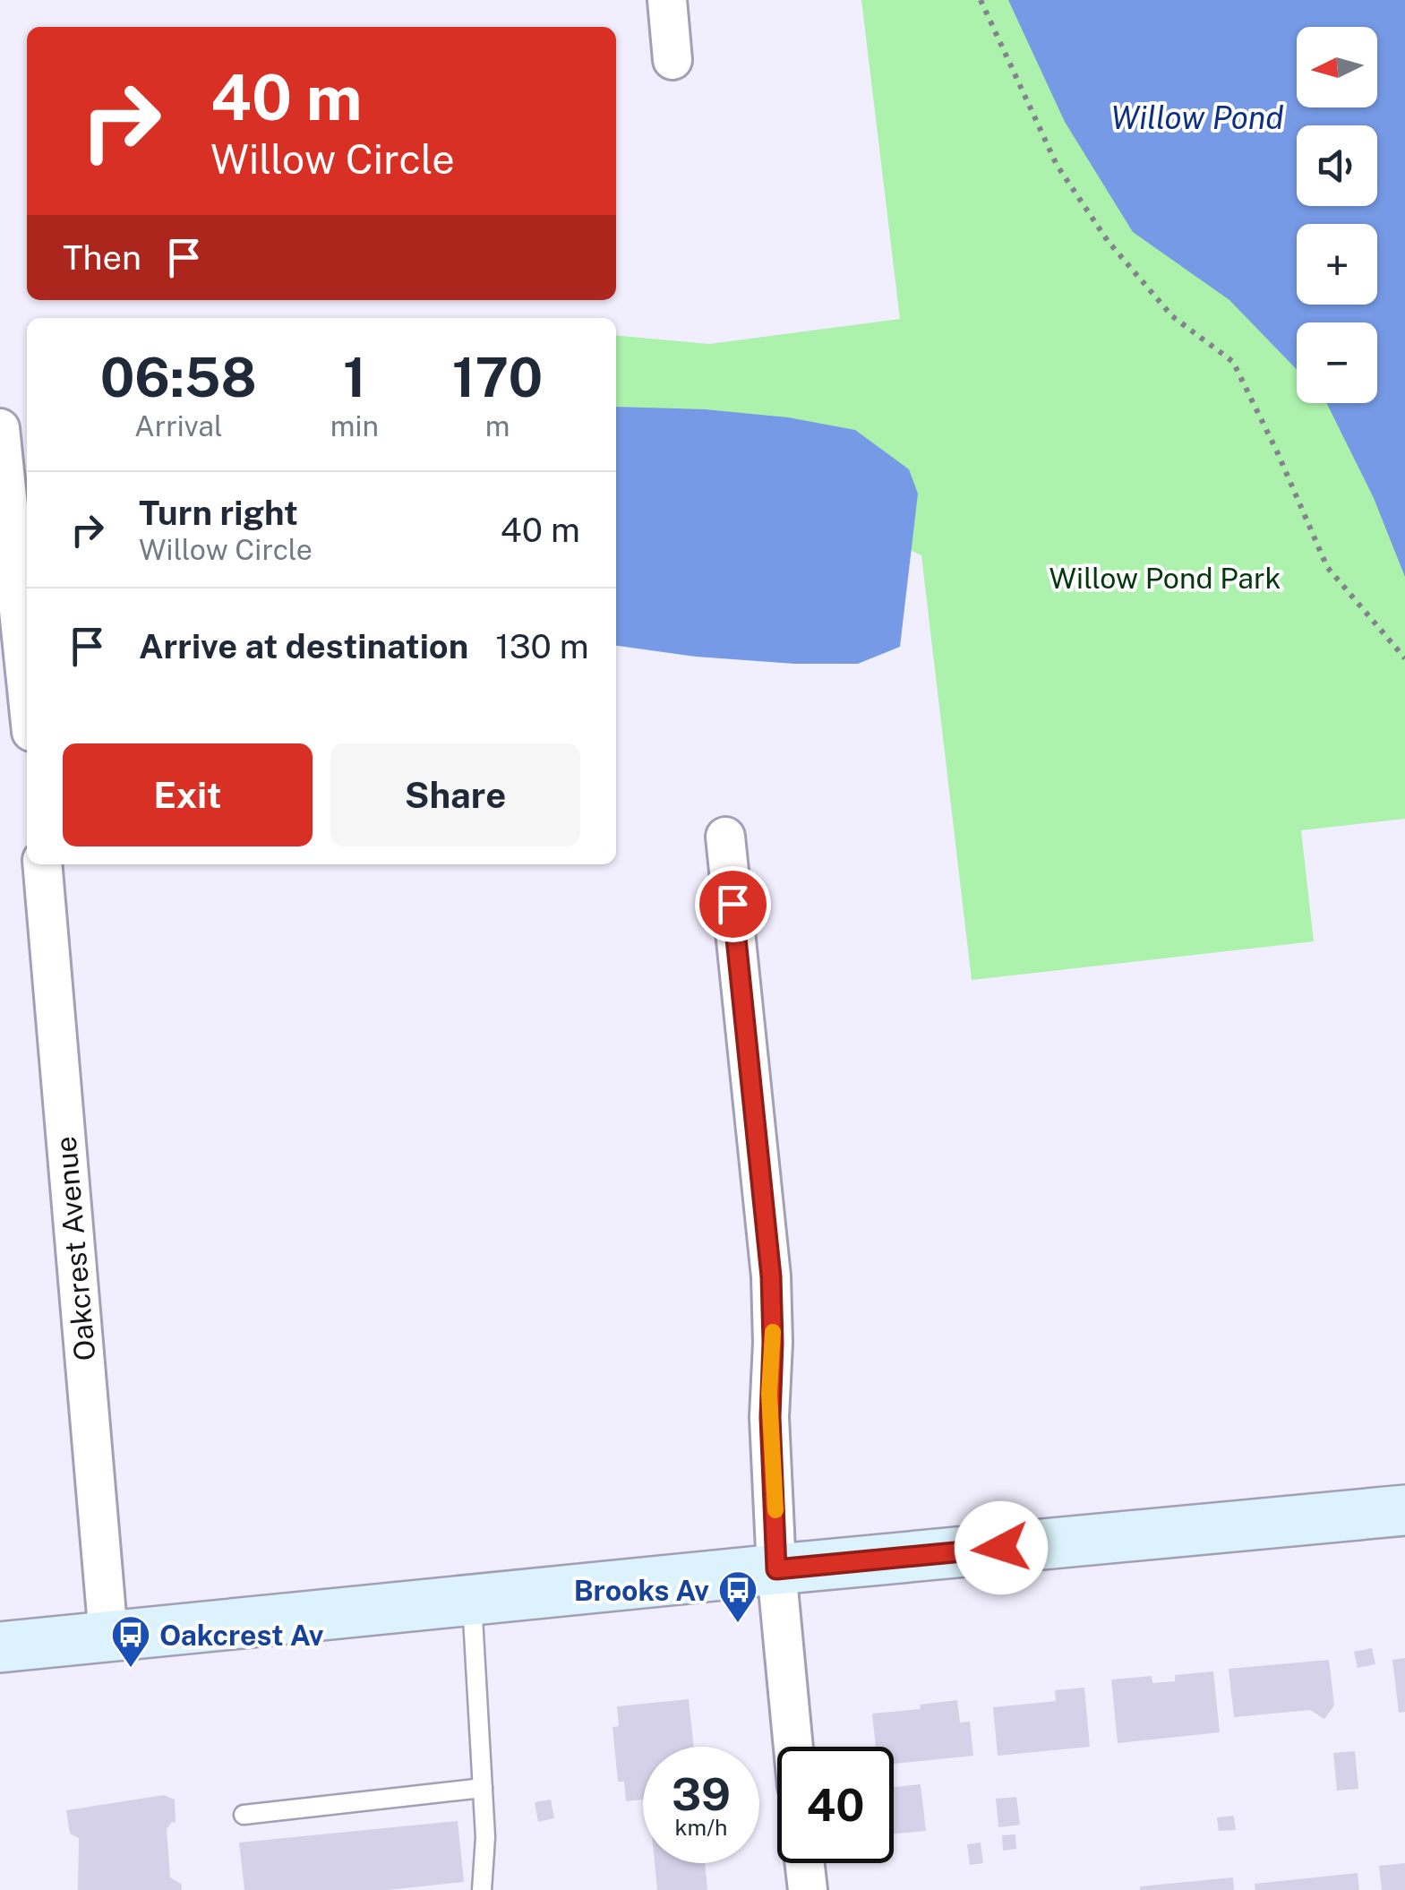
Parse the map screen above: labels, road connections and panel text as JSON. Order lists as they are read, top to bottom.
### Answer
{
  "streets": {
    "street": ["Oakcrest Avenue"]
  },
  "water": ["Willow Pond"],
  "parks": ["Willow Pond Park"],
  "places": {
    "bus stop": ["Brooks Av", "Oakcrest Av"]
  },
  "north": "left",
  "page": {
    "map_buttons": ["+", "−"],
    "turn": ["40 m", "Willow Circle"],
    "then": "Then",
    "eta": [
      "06:58",
      "Arrival",
      "1",
      "min",
      "170",
      "m"
    ],
    "list": [
      {
        "name": "Turn right",
        "note": "Willow Circle",
        "value": "40 m"
      },
      {
        "name": "Arrive at destination",
        "value": "130 m"
      }
    ],
    "buttons": ["Exit", "Share"],
    "speed": "39 km/h",
    "limit": "40"
  }
}
